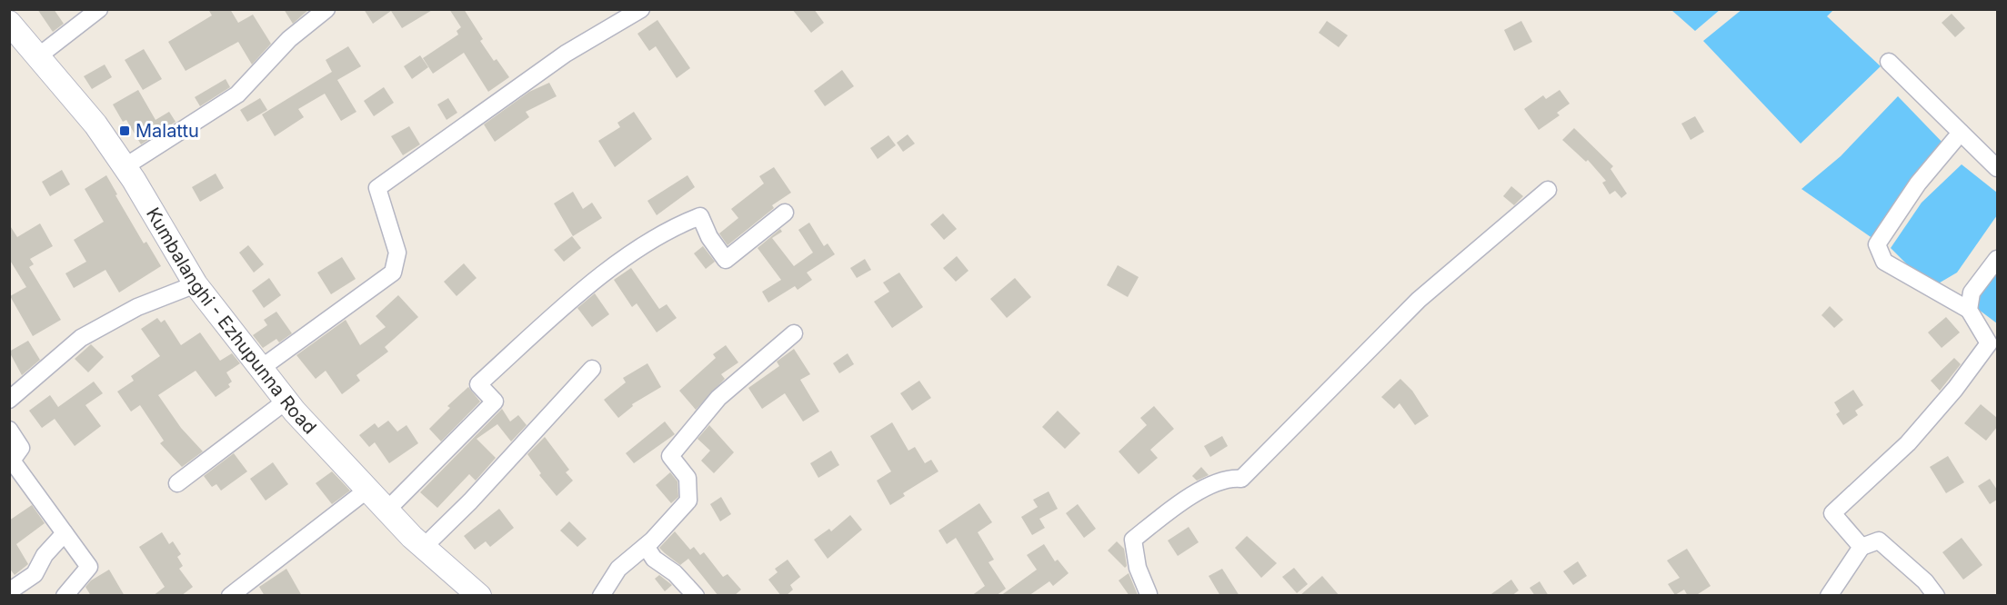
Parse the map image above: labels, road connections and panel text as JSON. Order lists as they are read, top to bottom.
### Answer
{
  "streets": {
    "main road": ["Kumbalanghi - Ezhupunna Road"]
  },
  "places": {
    "transit": ["Malattu"]
  }
}
